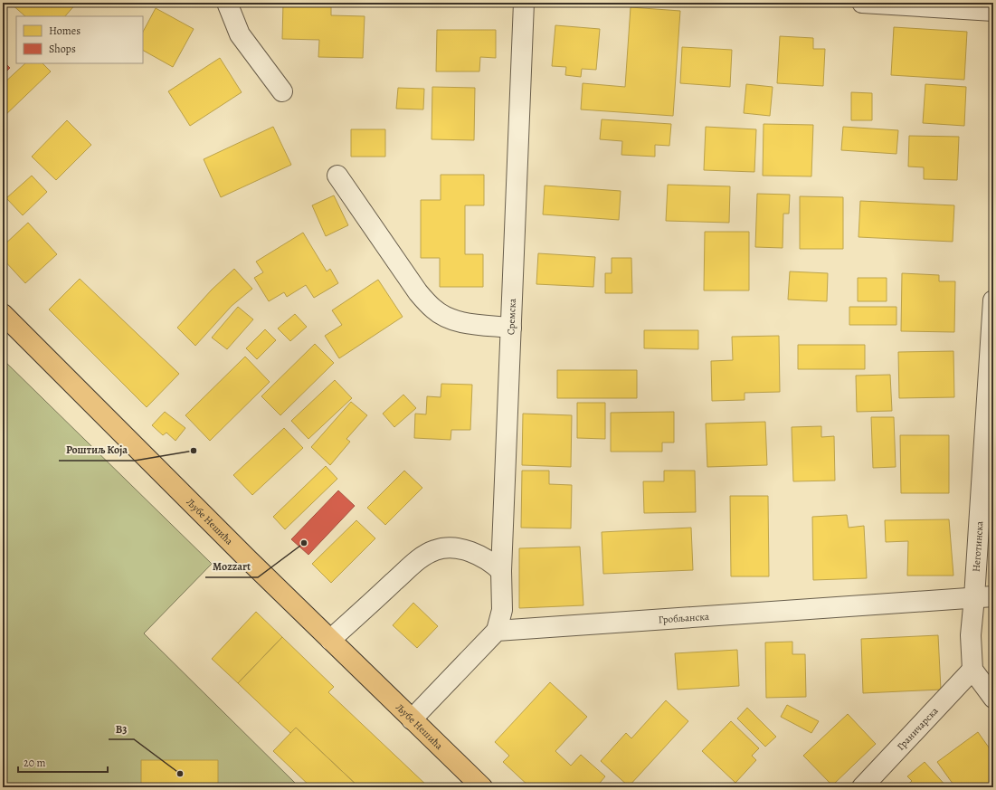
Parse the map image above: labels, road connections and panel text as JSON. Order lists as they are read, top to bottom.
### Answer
{
  "streets": {
    "main road": ["Љубе Нешића"],
    "street": [
      "Сремска",
      "Неготинска",
      "Гробљанска",
      "Граничарска"
    ]
  },
  "crossings": [
    ["Сремска", "Гробљанска"],
    ["Неготинска", "Гробљанска"],
    ["Неготинска", "Граничарска"]
  ],
  "places": ["Роштиљ Која", "Mozzart", "B3"],
  "legend": ["Homes", "Shops"],
  "scale_bar": "20 m"
}
